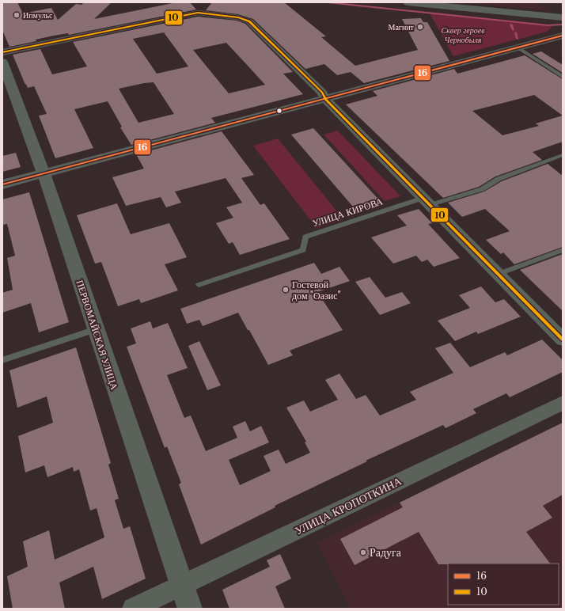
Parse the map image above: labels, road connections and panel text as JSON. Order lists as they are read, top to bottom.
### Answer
{
  "streets": {
    "street": ["ПЕРВОМАЙСКАЯ УЛИЦА", "УЛИЦА КРОПОТКИНА"],
    "lane": ["УЛИЦА КИРОВА"]
  },
  "crossings": [
    ["ПЕРВОМАЙСКАЯ УЛИЦА", "УЛИЦА КРОПОТКИНА"]
  ],
  "parks": ["Сквер героев Чернобыля"],
  "places": [
    "Ипмульс",
    "Магнит",
    "Гостевой дом \"Оазис\"",
    "Радуга"
  ],
  "lines": ["transit line 10", "transit line 16"],
  "legend": ["16", "10"]
}
